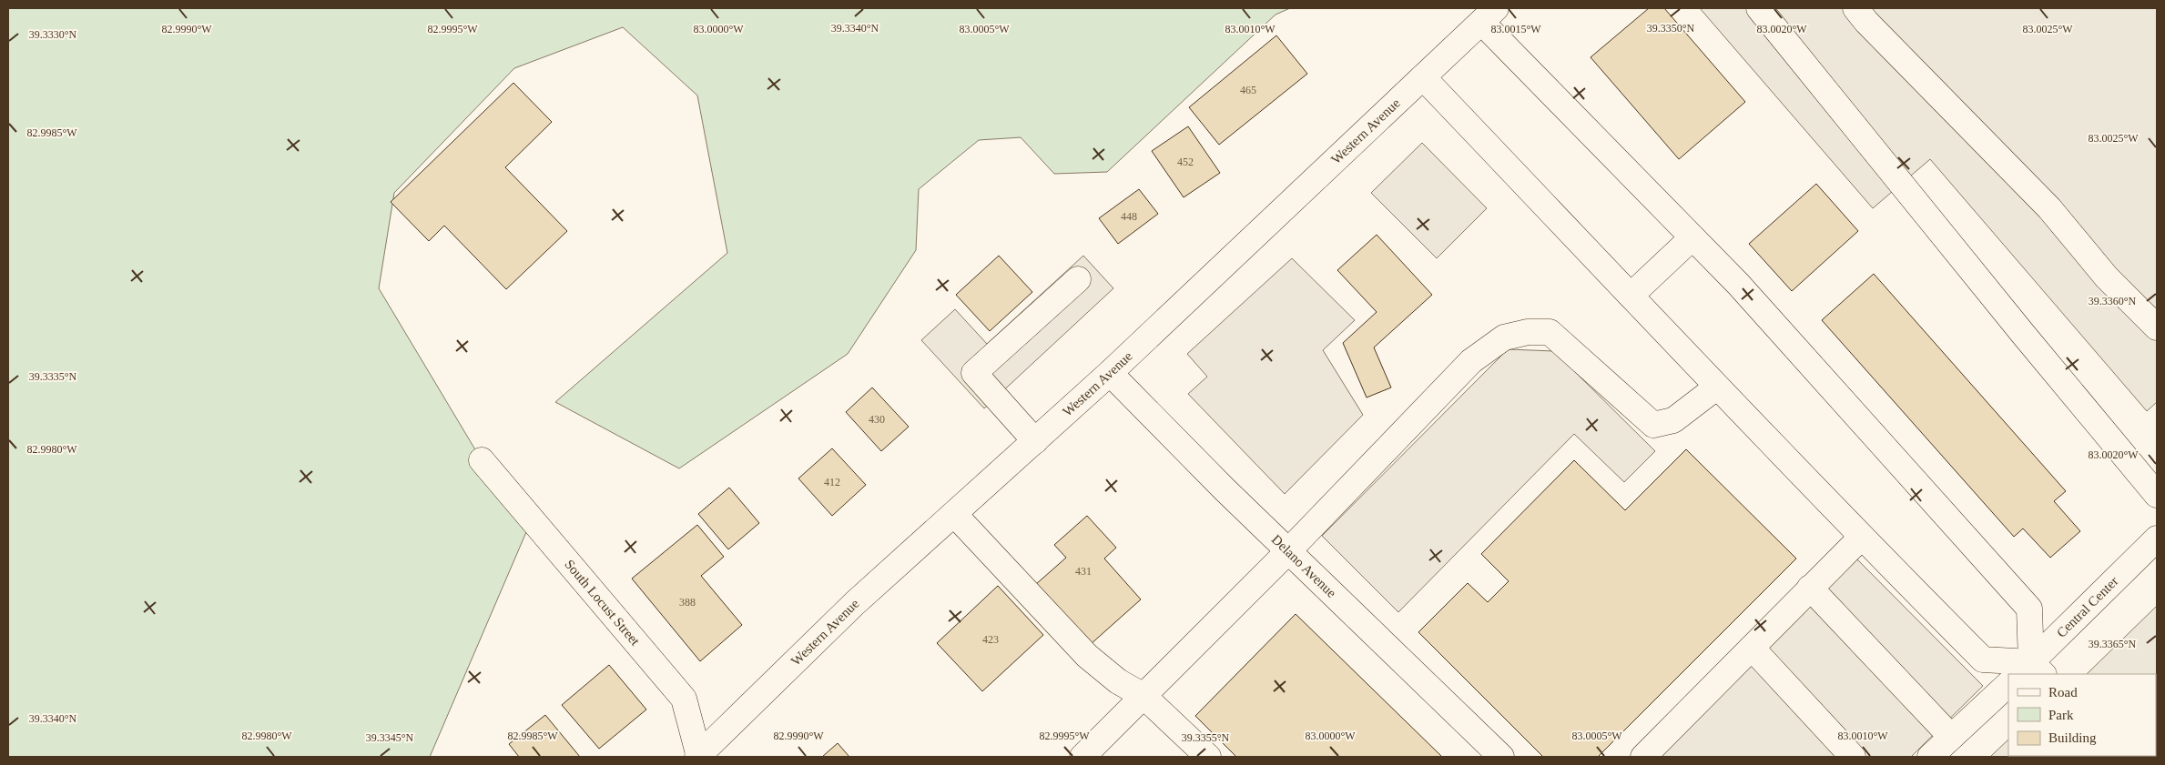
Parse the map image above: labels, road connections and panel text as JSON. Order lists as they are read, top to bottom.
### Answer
{
  "streets": {
    "main road": [
      "Western Avenue",
      "Delano Avenue",
      "South Locust Street",
      "Central Center"
    ]
  },
  "crossings": [
    ["Western Avenue", "Delano Avenue"],
    ["Western Avenue", "South Locust Street"]
  ],
  "house_numbers": [
    "465",
    "452",
    "448",
    "430",
    "412",
    "431",
    "388",
    "423"
  ],
  "legend": ["Road", "Park", "Building"],
  "coordinates": [
    "39.3340°N",
    "39.3350°N",
    "83.0025°W",
    "83.0015°W",
    "83.0020°W",
    "82.9990°W",
    "82.9995°W",
    "83.0000°W",
    "83.0005°W",
    "83.0010°W",
    "39.3330°N",
    "82.9985°W",
    "39.3360°N",
    "39.3335°N",
    "82.9980°W",
    "39.3365°N",
    "39.3345°N",
    "39.3355°N"
  ]
}
